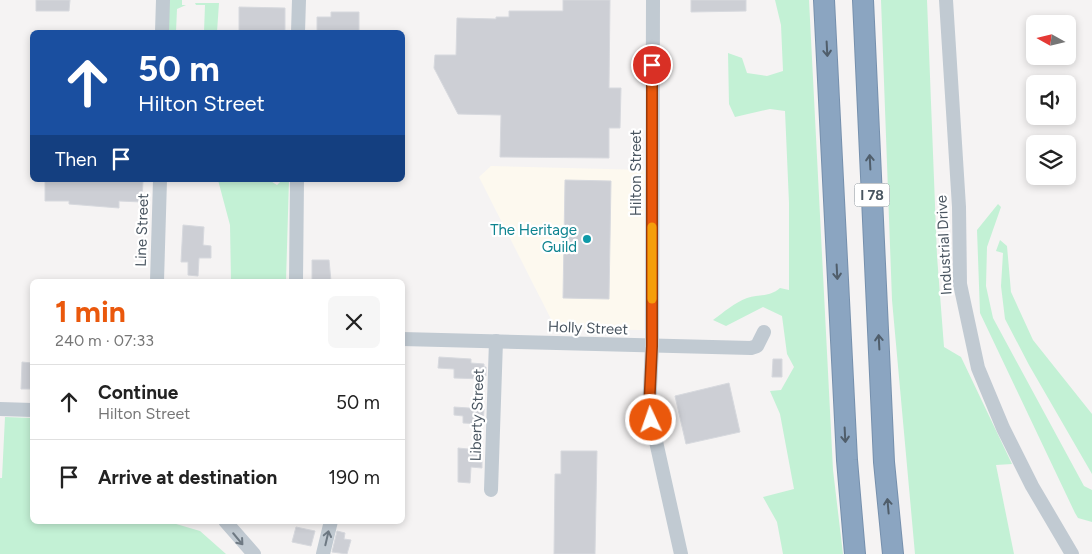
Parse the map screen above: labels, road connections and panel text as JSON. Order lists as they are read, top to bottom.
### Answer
{
  "streets": {
    "highway": ["I 78"],
    "street": [
      "Hilton Street",
      "Line Street",
      "Industrial Drive",
      "Holly Street",
      "Liberty Street"
    ]
  },
  "crossings": [
    ["Hilton Street", "Holly Street"],
    ["Holly Street", "Liberty Street"]
  ],
  "places": ["The Heritage Guild"],
  "north": "left",
  "page": {
    "turn": ["50 m", "Hilton Street"],
    "then": "Then",
    "heading": ["1 min", "240 m · 07:33"],
    "list": [
      {
        "name": "Continue",
        "note": "Hilton Street",
        "value": "50 m"
      },
      {
        "name": "Arrive at destination",
        "value": "190 m"
      }
    ]
  }
}
